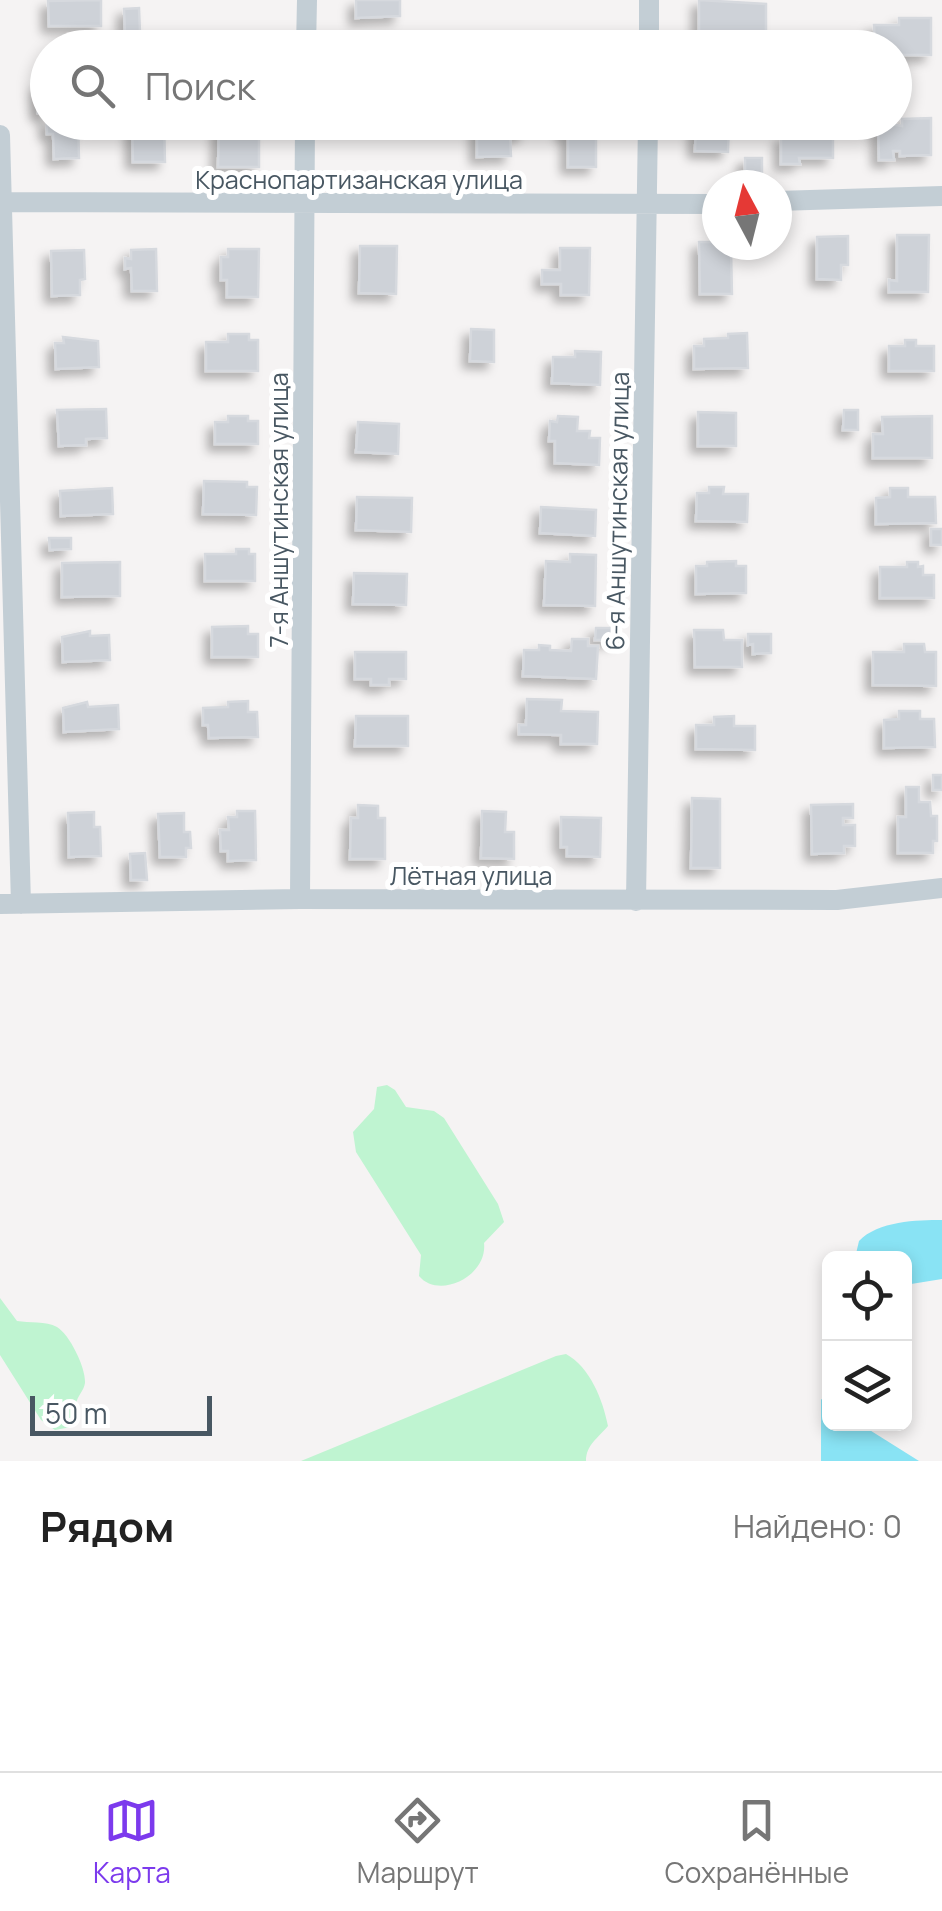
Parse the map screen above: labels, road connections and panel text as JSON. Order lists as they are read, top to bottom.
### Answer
{
  "streets": {
    "street": [
      "Краснопартизанская улица",
      "7-я Аншутинская улица",
      "6-я Аншутинская улица",
      "Лётная улица"
    ]
  },
  "crossings": [
    ["Краснопартизанская улица", "7-я Аншутинская улица"],
    ["Краснопартизанская улица", "6-я Аншутинская улица"],
    ["7-я Аншутинская улица", "Лётная улица"],
    ["6-я Аншутинская улица", "Лётная улица"]
  ],
  "scale_bar": "50 m",
  "north": "top",
  "page": {
    "search": "Поиск",
    "scale": "50 m",
    "heading": ["Рядом", "Найдено: 0"],
    "nav": ["Карта", "Маршрут", "Сохранённые"]
  }
}
